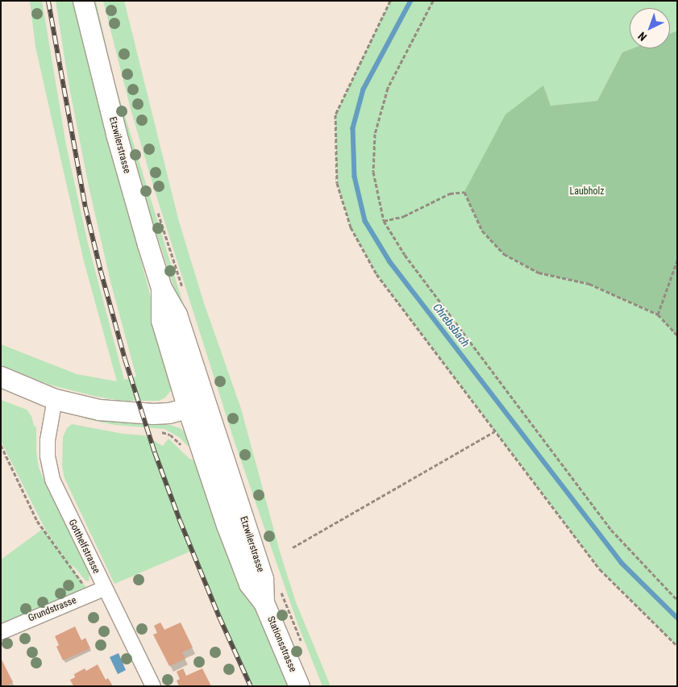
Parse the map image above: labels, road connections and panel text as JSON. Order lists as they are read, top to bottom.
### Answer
{
  "streets": {
    "main road": ["Etzwilerstrasse", "Stationsstrasse"],
    "street": ["Gotthelfstrasse", "Grundstrasse"]
  },
  "crossings": [
    ["Etzwilerstrasse", "Stationsstrasse"],
    ["Gotthelfstrasse", "Grundstrasse"]
  ],
  "water": ["Chrebsbach"],
  "parks": ["Laubholz"],
  "north": "bottom left"
}
